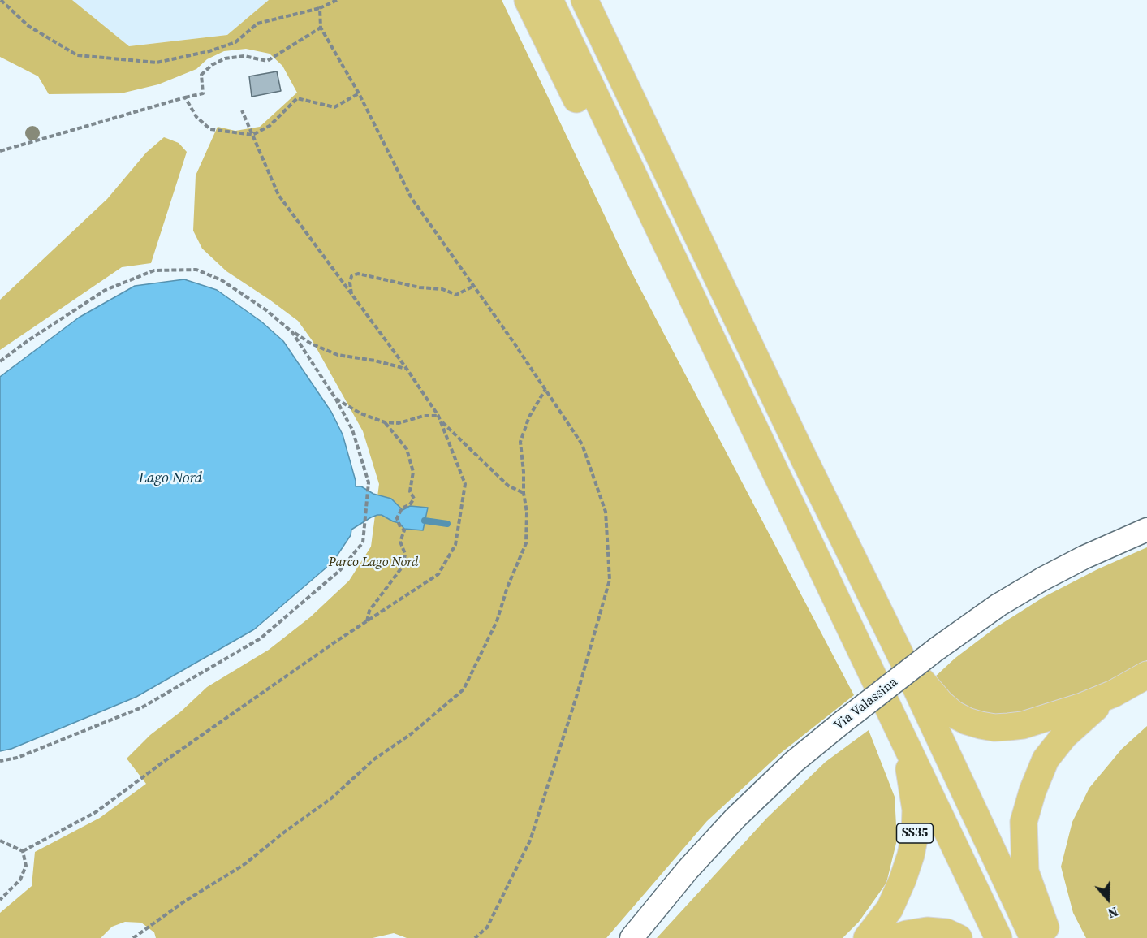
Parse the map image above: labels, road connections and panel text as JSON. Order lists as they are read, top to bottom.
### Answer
{
  "streets": {
    "highway": ["SS35"],
    "street": ["Via Valassina"]
  },
  "water": ["Lago Nord"],
  "parks": ["Parco Lago Nord"],
  "north": "bottom"
}
